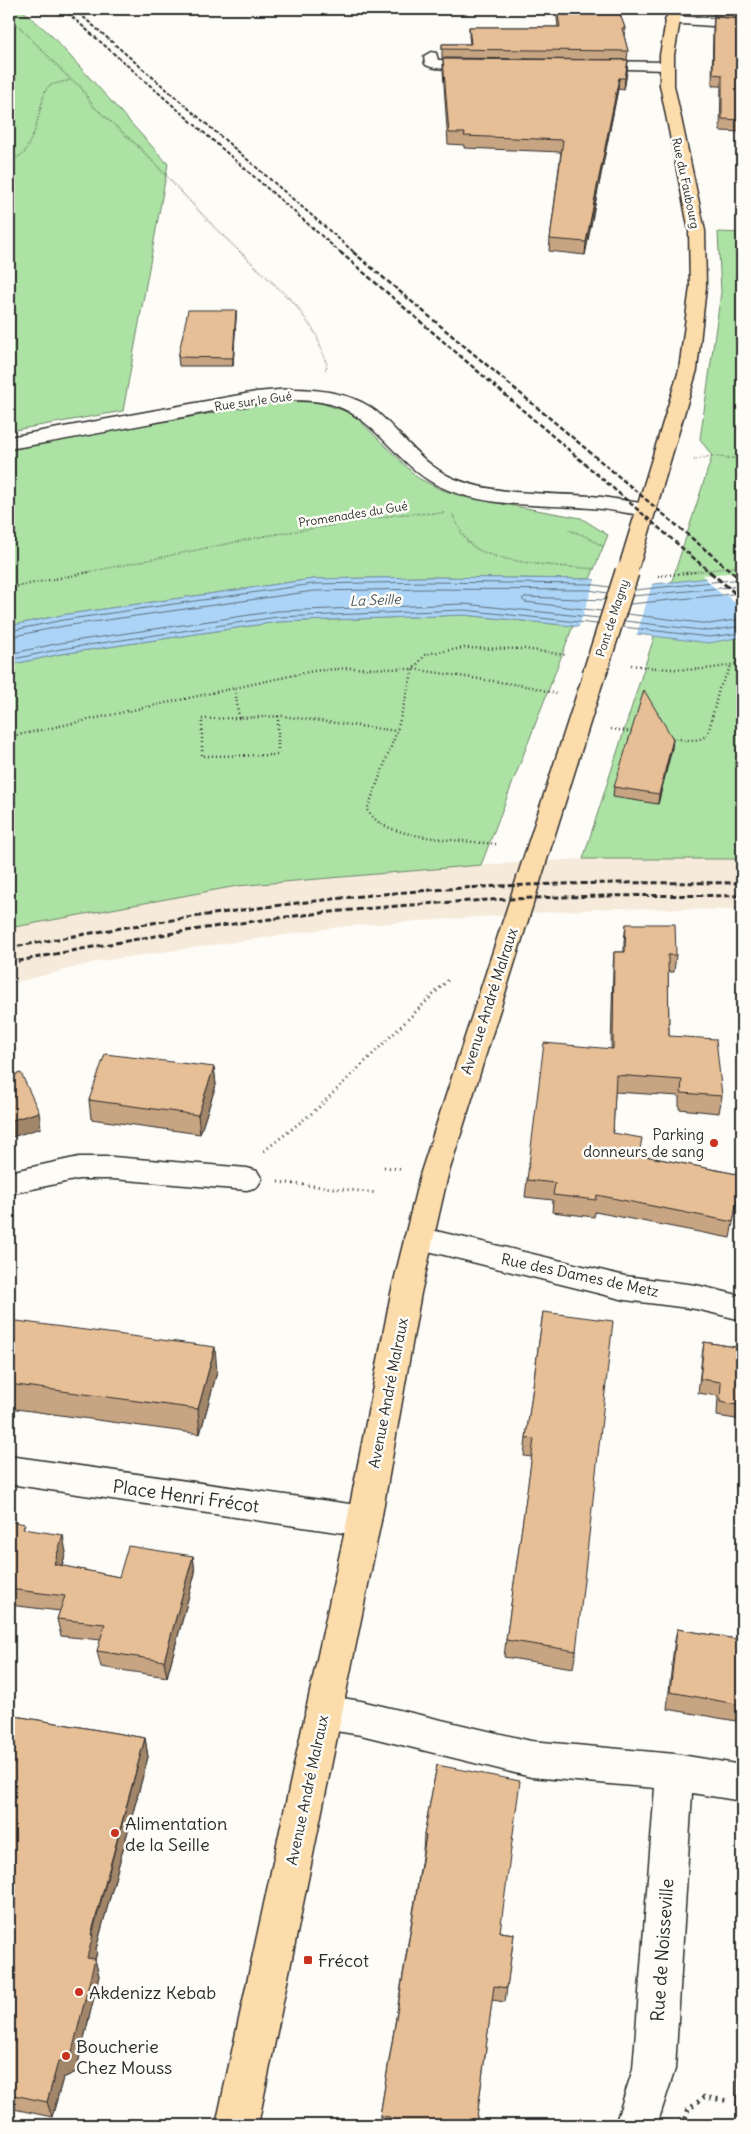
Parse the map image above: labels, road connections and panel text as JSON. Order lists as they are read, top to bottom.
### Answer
{
  "streets": {
    "main road": ["Rue du Faubourg", "Pont de Magny", "Avenue André Malraux"],
    "street": [
      "Rue sur le Gué",
      "Rue des Dames de Metz",
      "Place Henri Frécot",
      "Rue de Noisseville"
    ],
    "path": ["Promenades du Gué"]
  },
  "crossings": [
    ["Rue du Faubourg", "Rue sur le Gué"],
    ["Rue du Faubourg", "Pont de Magny"],
    ["Pont de Magny", "Avenue André Malraux"],
    ["Avenue André Malraux", "Rue des Dames de Metz"],
    ["Avenue André Malraux", "Place Henri Frécot"]
  ],
  "water": ["La Seille"],
  "places": {
    "other": [
      "Parking donneurs de sang",
      "Alimentation de la Seille",
      "Akdenizz Kebab",
      "Boucherie Chez Mouss"
    ],
    "transit": ["Frécot"]
  }
}
